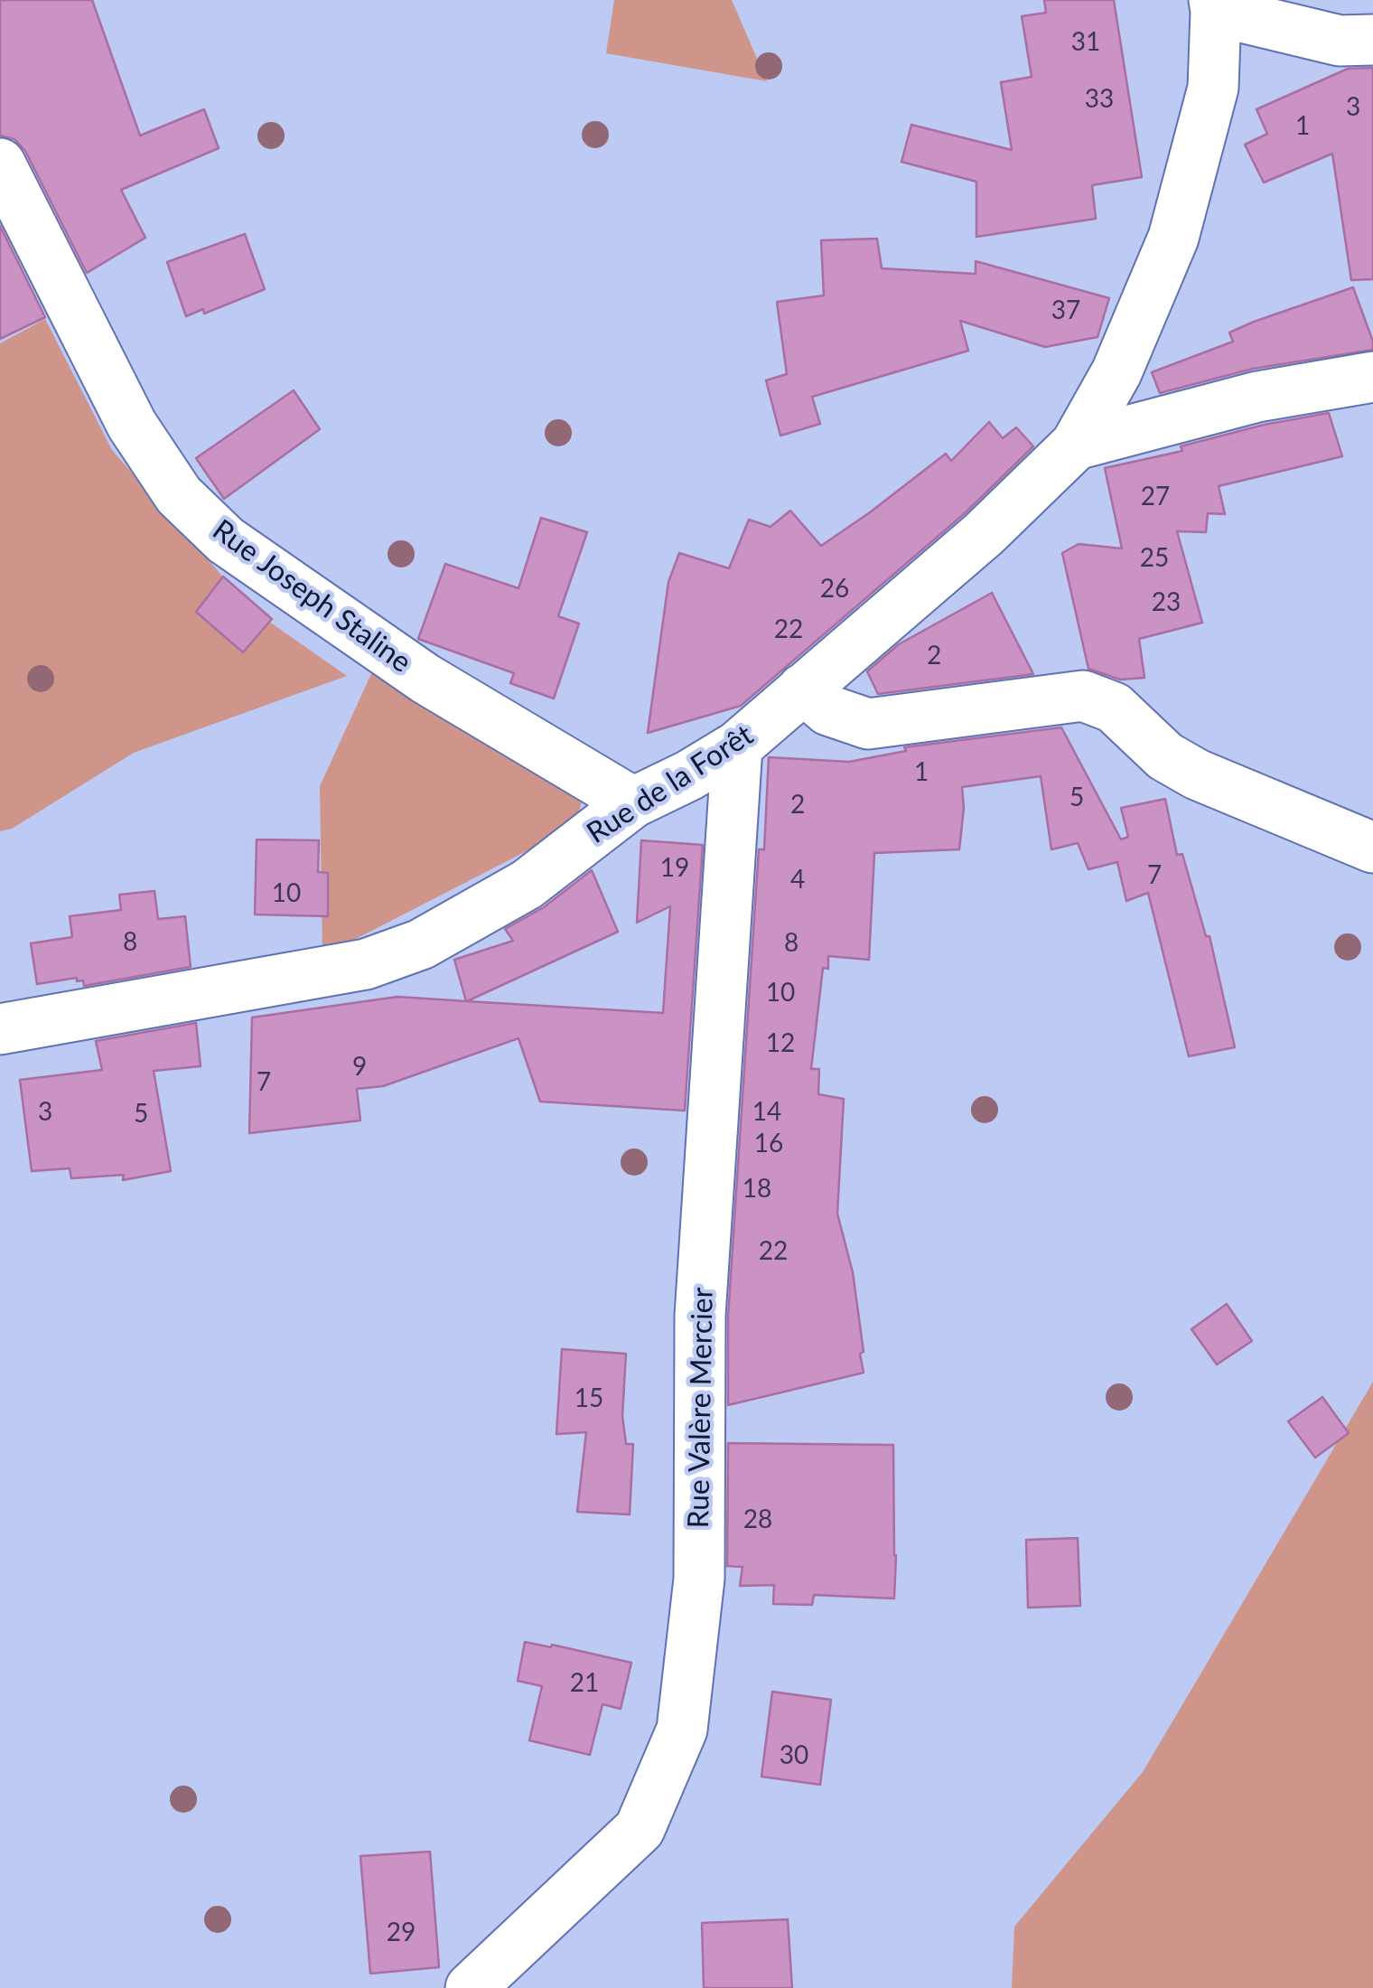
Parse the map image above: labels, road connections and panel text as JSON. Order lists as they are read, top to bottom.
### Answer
{
  "streets": {
    "street": ["Rue Joseph Staline", "Rue de la Forêt", "Rue Valère Mercier"]
  },
  "crossings": [
    ["Rue Joseph Staline", "Rue de la Forêt"],
    ["Rue de la Forêt", "Rue Valère Mercier"]
  ],
  "house_numbers": [
    "31",
    "33",
    "3",
    "1",
    "37",
    "27",
    "25",
    "26",
    "23",
    "22",
    "2",
    "1",
    "5",
    "2",
    "19",
    "7",
    "4",
    "10",
    "8",
    "8",
    "10",
    "12",
    "9",
    "7",
    "3",
    "14",
    "5",
    "16",
    "18",
    "22",
    "15",
    "28",
    "21",
    "30",
    "29"
  ]
}
